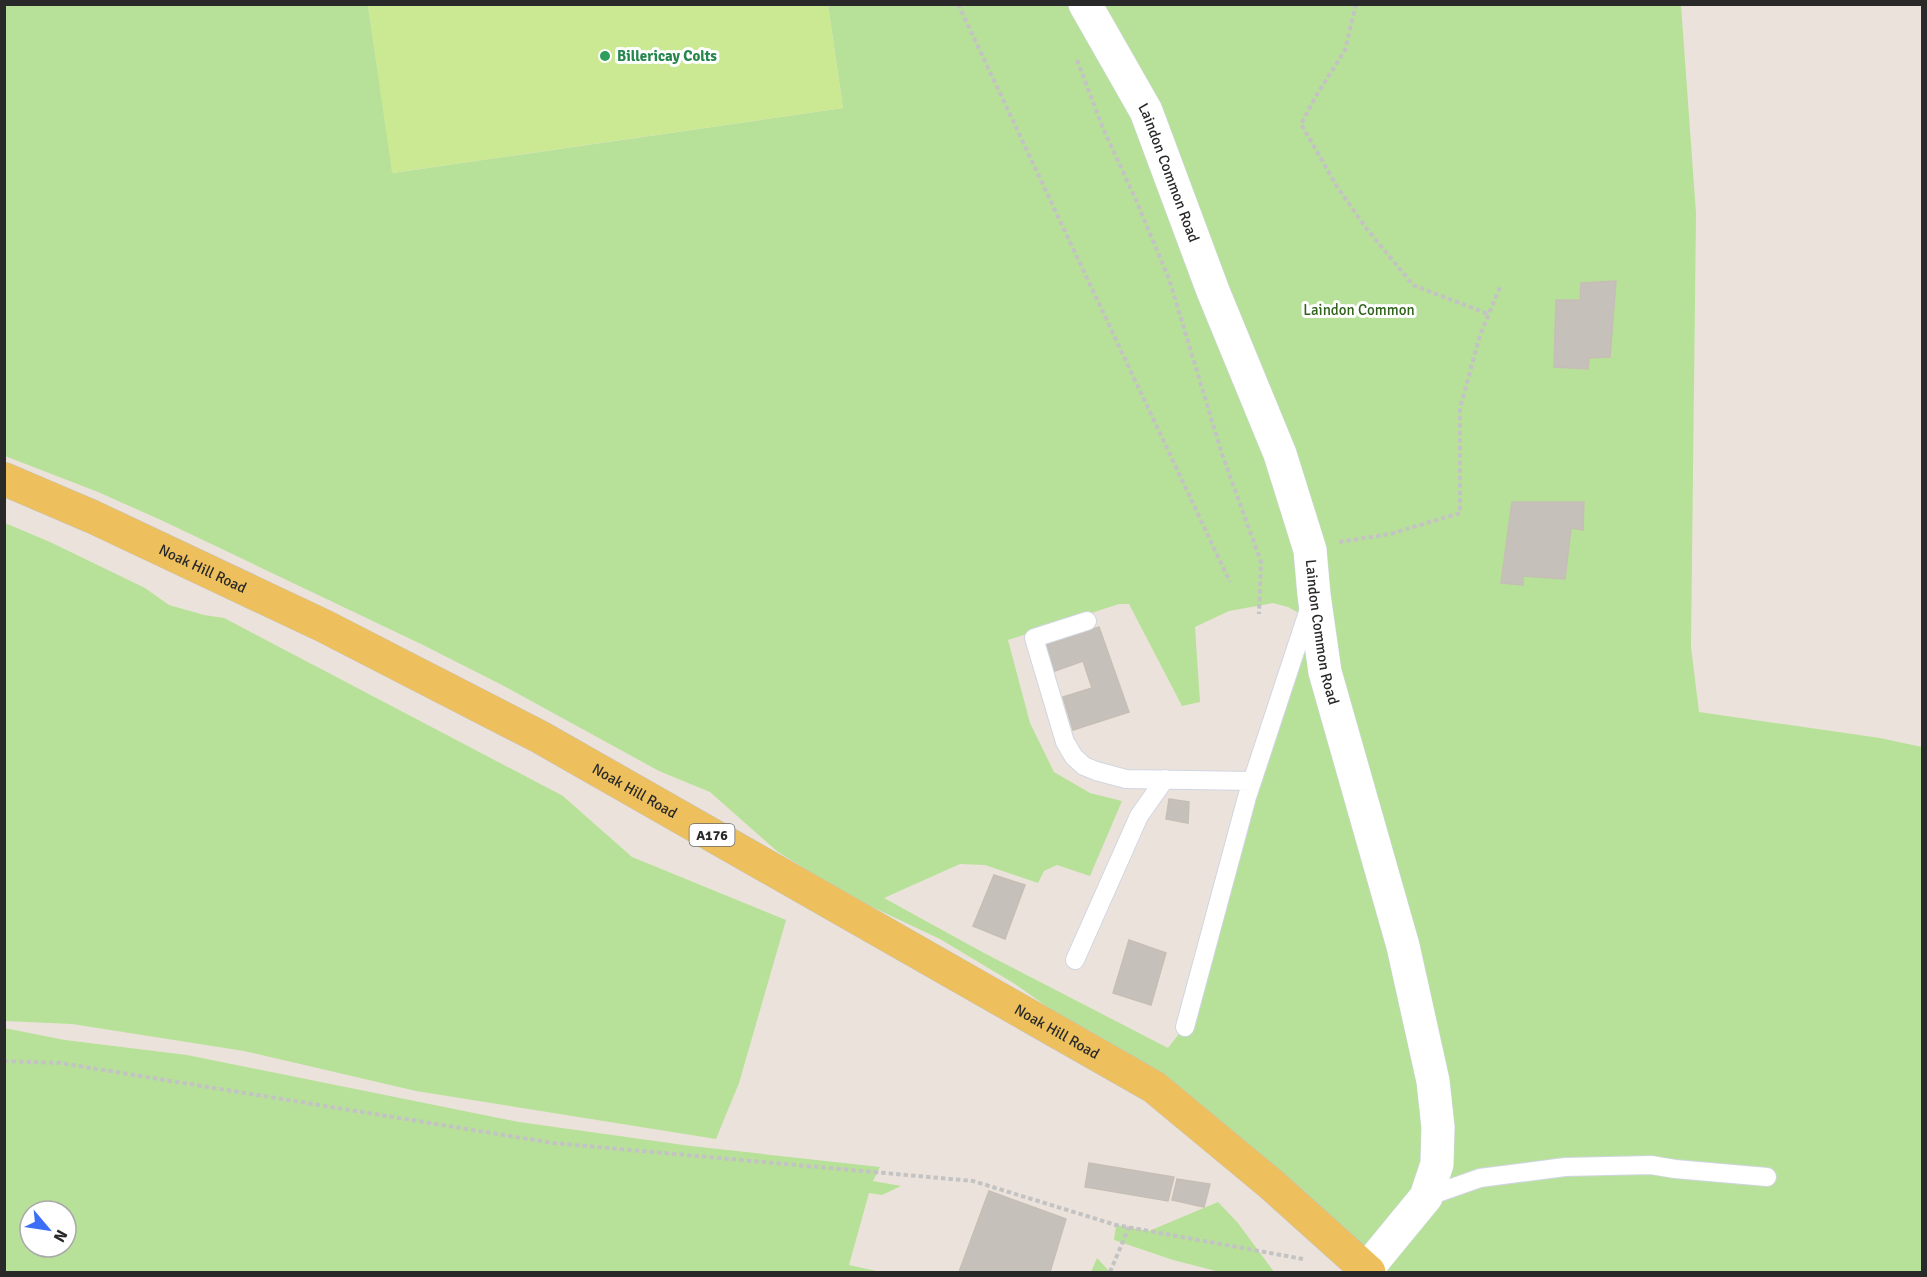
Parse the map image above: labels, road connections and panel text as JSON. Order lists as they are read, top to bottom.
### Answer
{
  "streets": {
    "main road": ["Noak Hill Road", "A176"],
    "street": ["Laindon Common Road"]
  },
  "crossings": [
    ["Laindon Common Road", "Noak Hill Road"]
  ],
  "parks": ["Laindon Common"],
  "places": ["Billericay Colts"],
  "north": "bottom right"
}
